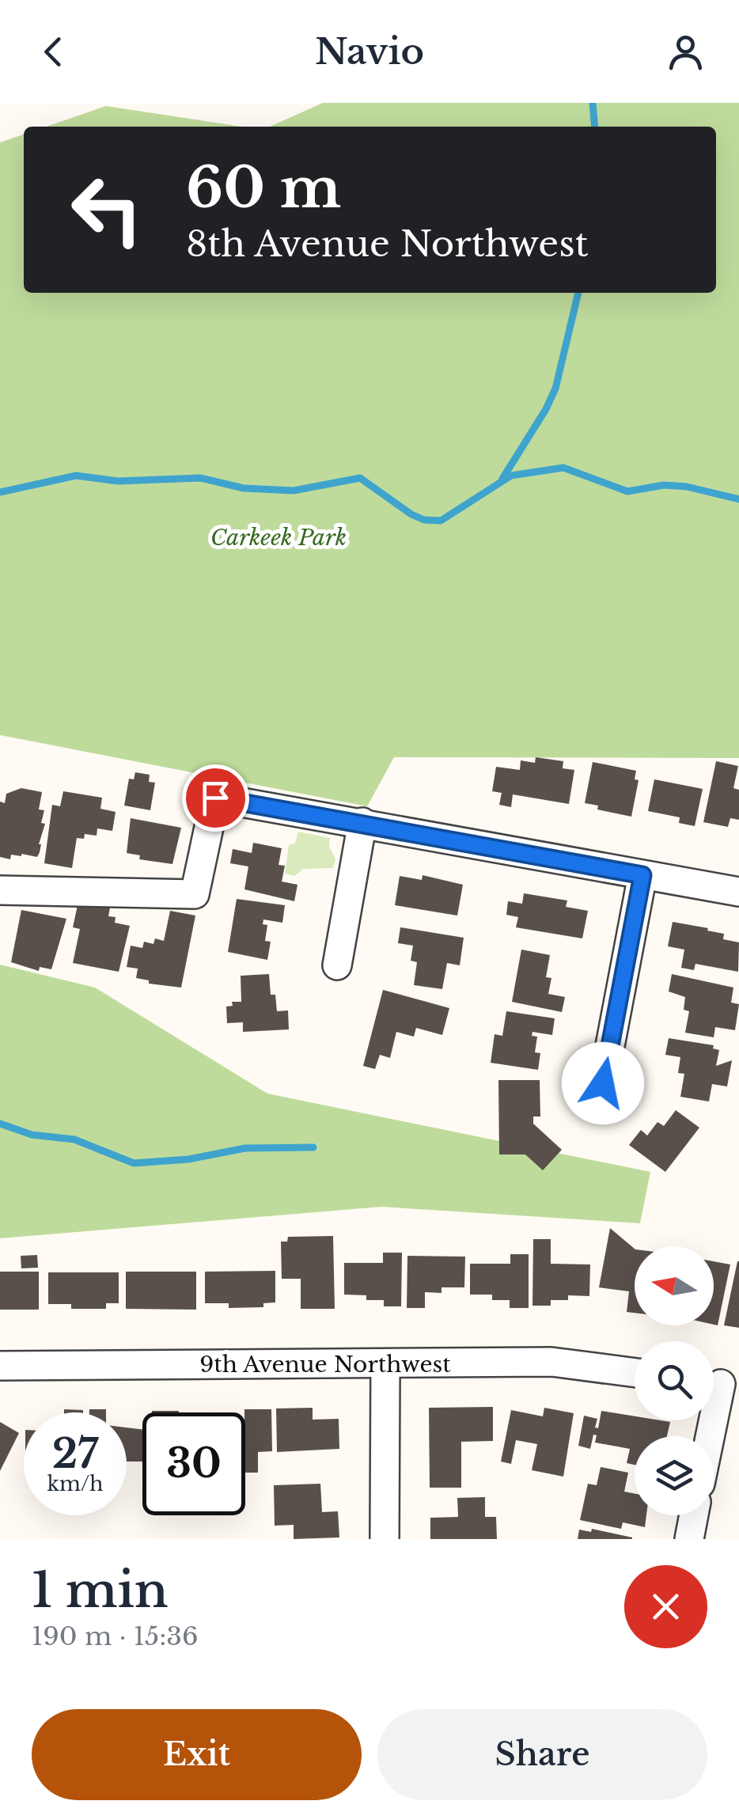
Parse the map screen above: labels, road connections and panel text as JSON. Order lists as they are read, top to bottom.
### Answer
{
  "streets": {
    "street": ["9th Avenue Northwest"]
  },
  "parks": ["Carkeek Park"],
  "north": "left",
  "page": {
    "header": "Navio",
    "turn": ["60 m", "8th Avenue Northwest"],
    "speed": "27 km/h",
    "limit": "30",
    "heading": ["1 min", "190 m · 15:36"],
    "buttons": ["Exit", "Share"]
  }
}
